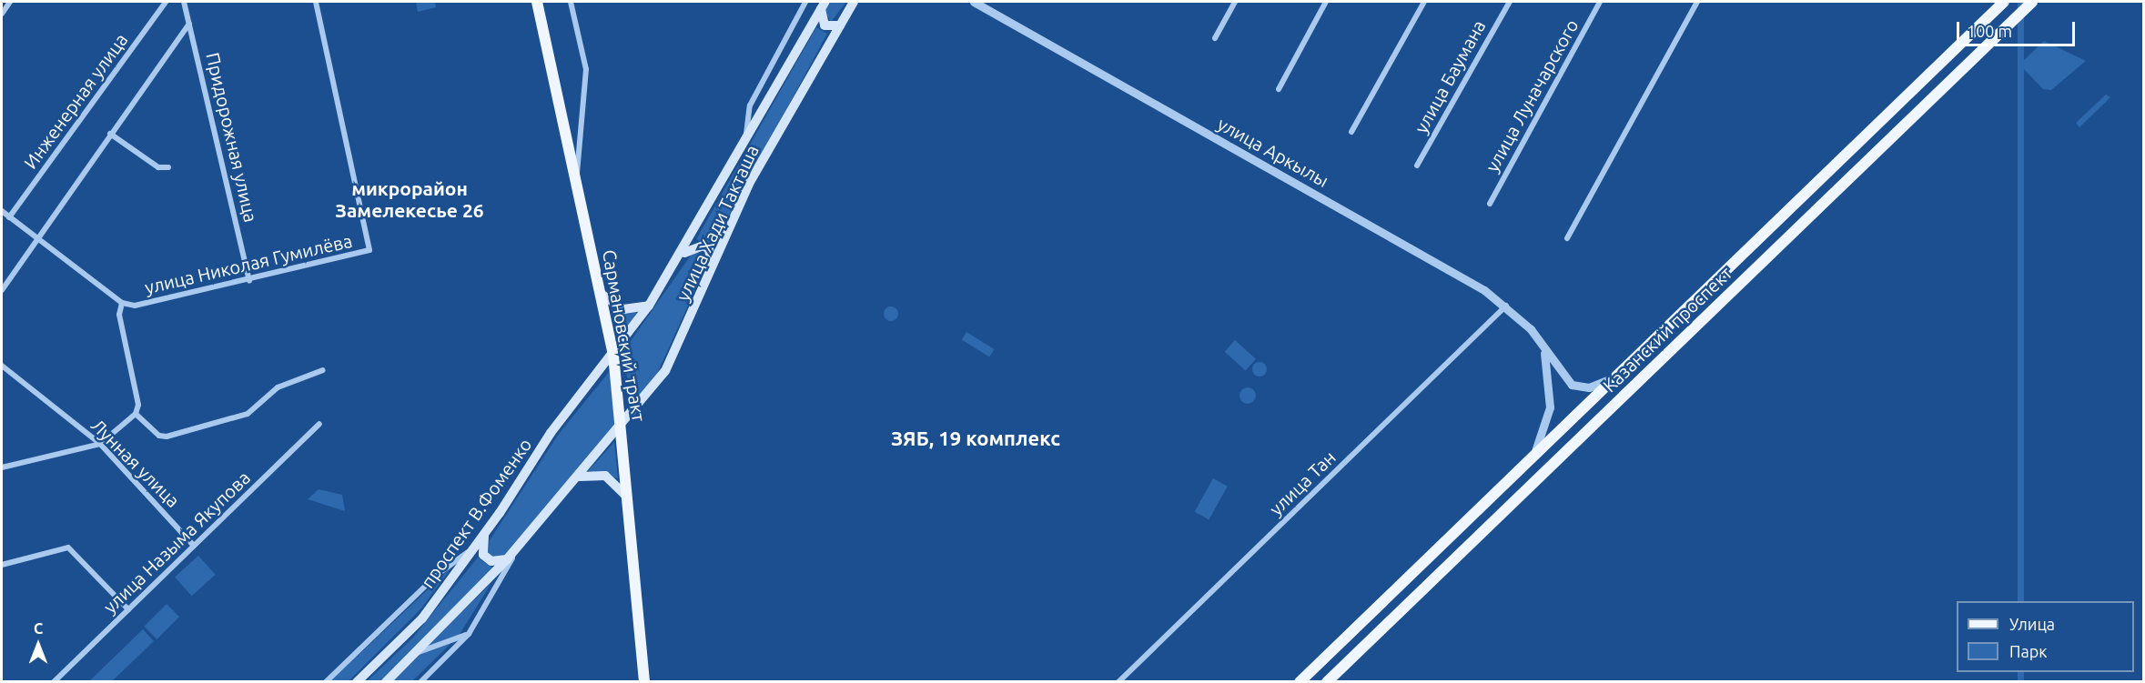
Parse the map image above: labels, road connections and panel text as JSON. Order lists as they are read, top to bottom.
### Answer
{
  "streets": {
    "main road": [
      "улица Хади Такташа",
      "Казанский проспект",
      "Сармановский тракт",
      "проспект В.Фоменко"
    ],
    "street": [
      "улица Баумана",
      "улица Луначарского",
      "Инженерная улица",
      "Придорожная улица",
      "улица Аркылы",
      "улица Николая Гумилёва",
      "Лунная улица",
      "улица Тан",
      "улица Назыма Якупова"
    ]
  },
  "crossings": [
    ["Инженерная улица", "улица Николая Гумилёва"],
    ["Придорожная улица", "улица Николая Гумилёва"],
    ["улица Аркылы", "Казанский проспект"],
    ["улица Аркылы", "улица Тан"],
    ["улица Хади Такташа", "Сармановский тракт"],
    ["улица Хади Такташа", "проспект В.Фоменко"],
    ["Сармановский тракт", "проспект В.Фоменко"],
    ["Лунная улица", "улица Назыма Якупова"]
  ],
  "districts": ["микрорайон Замелекесье 26", "ЗЯБ, 19 комплекс"],
  "legend": ["Улица", "Парк"],
  "scale_bar": "100 m",
  "north": "top"
}
